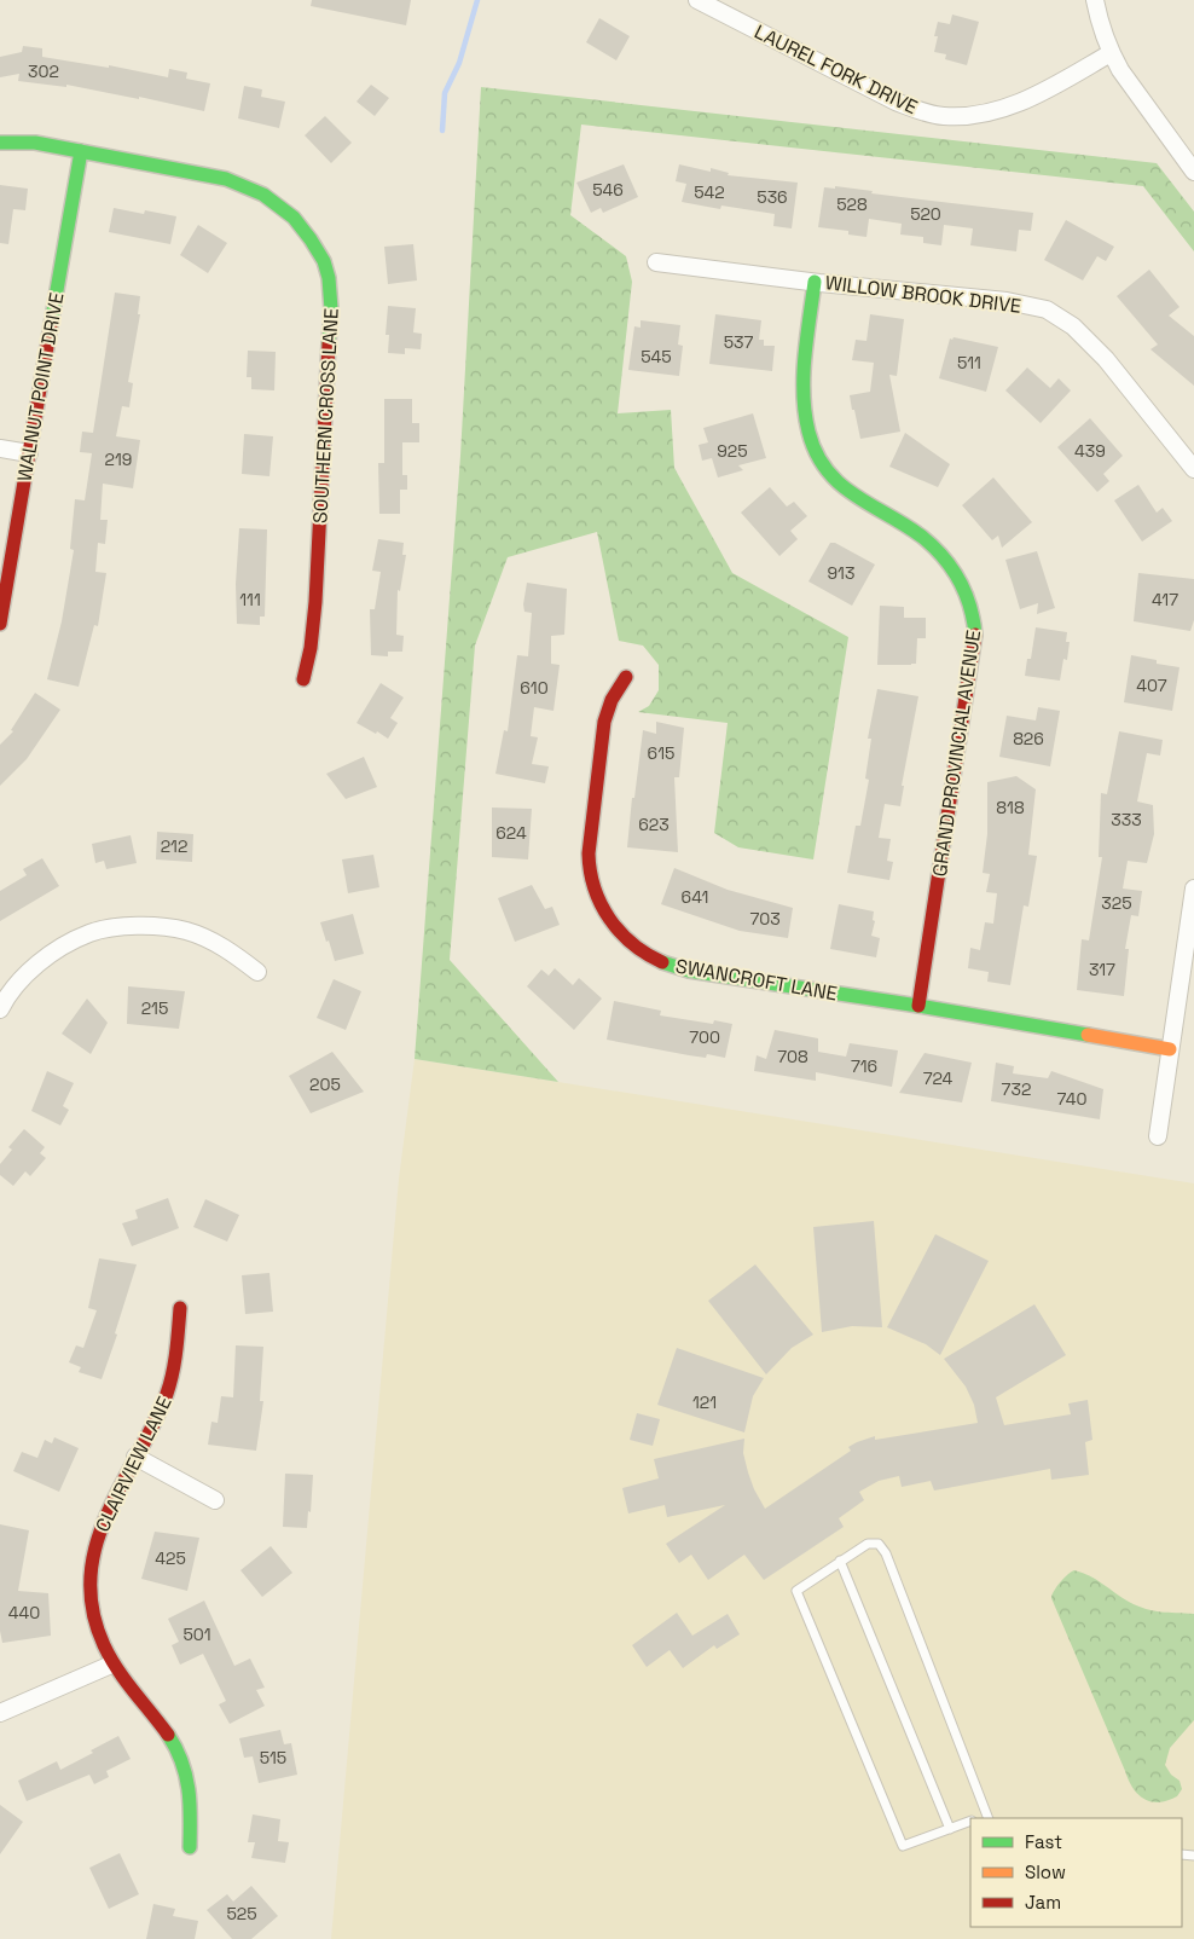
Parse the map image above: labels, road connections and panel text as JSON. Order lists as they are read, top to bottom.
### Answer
{
  "streets": {
    "street": [
      "LAUREL FORK DRIVE",
      "WILLOW BROOK DRIVE",
      "WALNUT POINT DRIVE",
      "SOUTHERN CROSS LANE",
      "GRAND PROVINCIAL AVENUE",
      "SWANCROFT LANE",
      "CLAIRVIEW LANE"
    ]
  },
  "crossings": [
    ["WILLOW BROOK DRIVE", "GRAND PROVINCIAL AVENUE"],
    ["WALNUT POINT DRIVE", "SOUTHERN CROSS LANE"],
    ["GRAND PROVINCIAL AVENUE", "SWANCROFT LANE"]
  ],
  "house_numbers": [
    "302",
    "546",
    "542",
    "536",
    "528",
    "520",
    "537",
    "545",
    "511",
    "925",
    "439",
    "219",
    "913",
    "111",
    "417",
    "407",
    "610",
    "826",
    "615",
    "818",
    "333",
    "623",
    "624",
    "212",
    "641",
    "325",
    "703",
    "317",
    "215",
    "700",
    "708",
    "716",
    "724",
    "205",
    "732",
    "740",
    "121",
    "425",
    "440",
    "501",
    "515",
    "525"
  ],
  "legend": ["Fast", "Slow", "Jam"]
}
